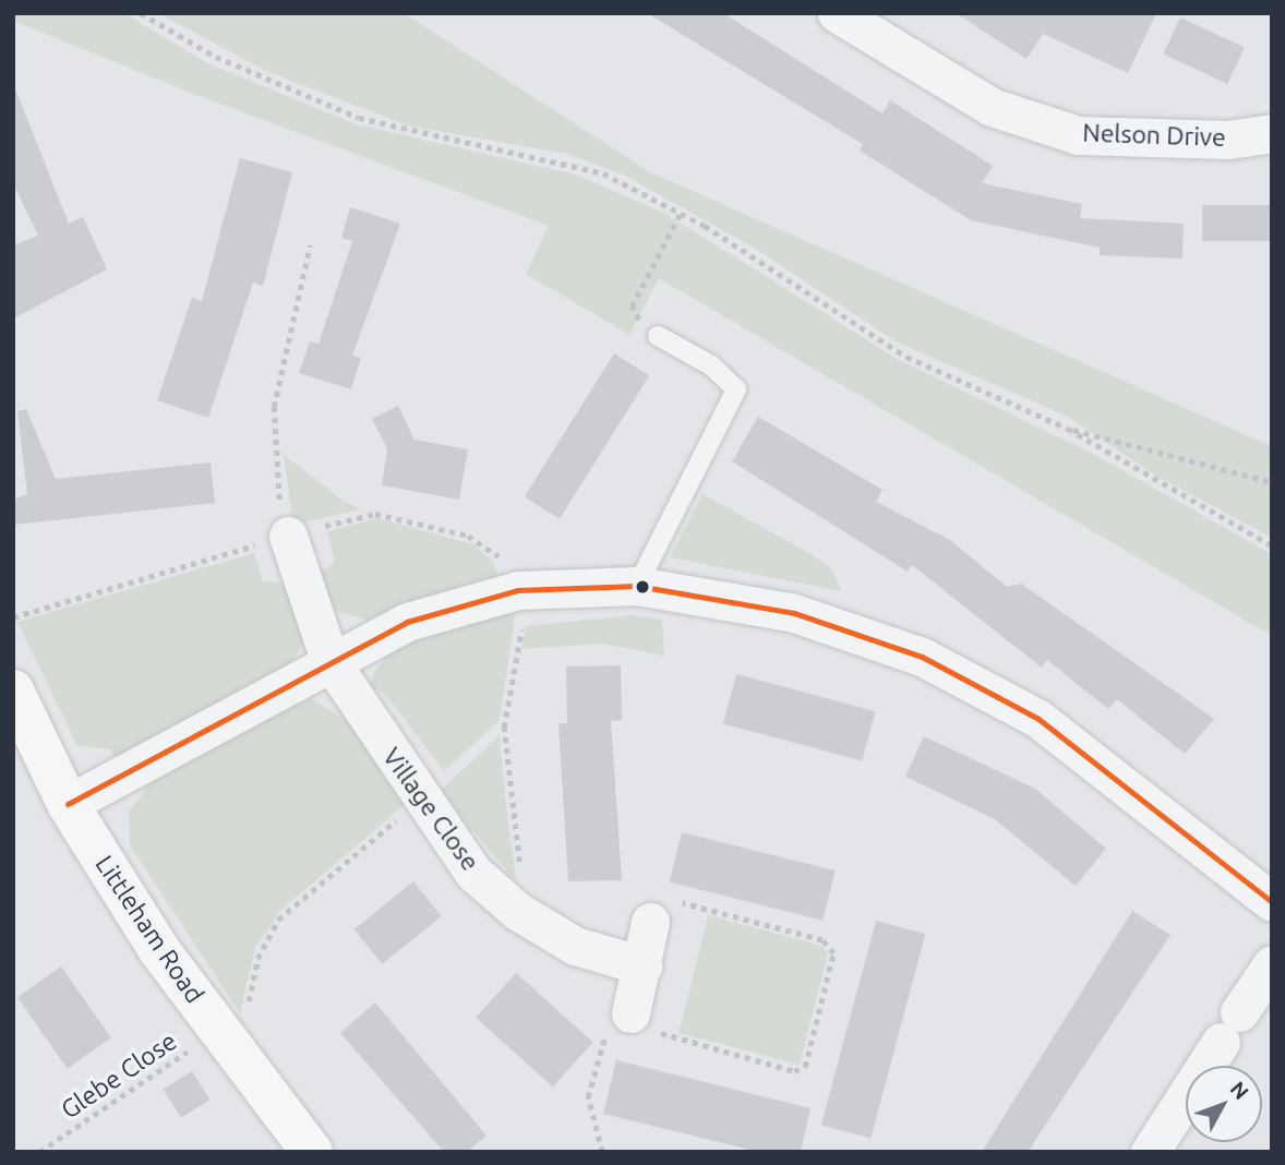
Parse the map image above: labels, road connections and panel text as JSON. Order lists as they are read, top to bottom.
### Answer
{
  "streets": {
    "street": ["Nelson Drive", "Village Close", "Littleham Road"],
    "path": ["Glebe Close"]
  },
  "crossings": [
    ["Village Close", "Glebe Close"],
    ["Littleham Road", "Glebe Close"]
  ],
  "north": "top right"
}
